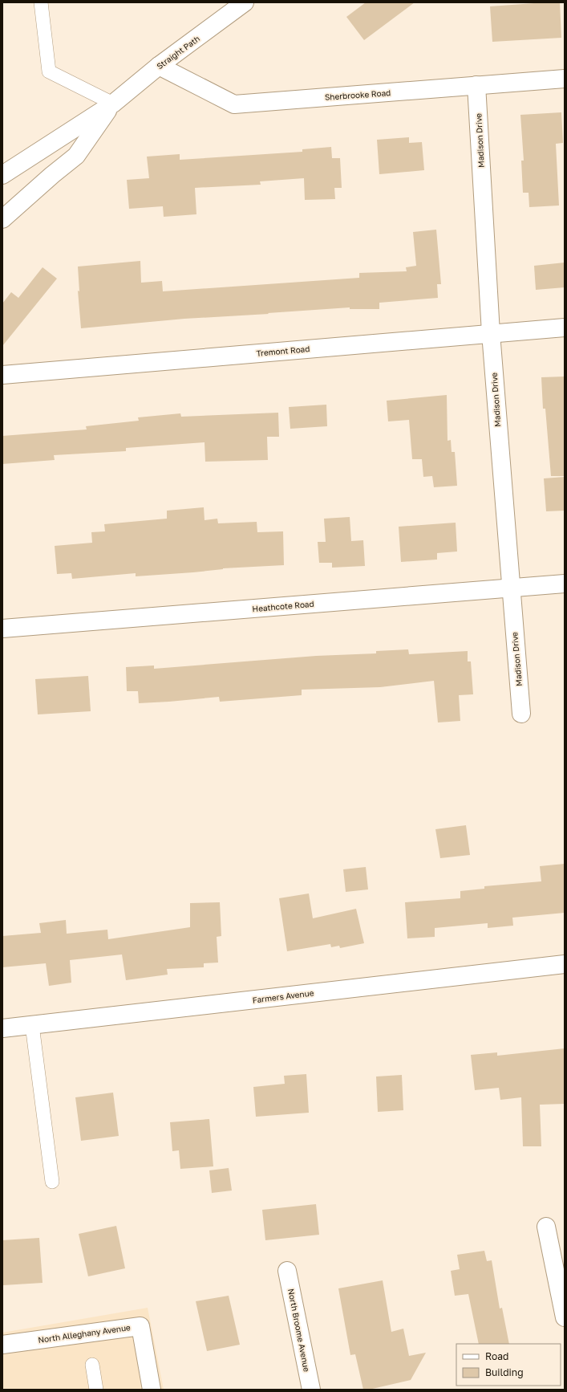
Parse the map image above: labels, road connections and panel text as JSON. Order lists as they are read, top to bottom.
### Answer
{
  "streets": {
    "street": [
      "Straight Path",
      "Sherbrooke Road",
      "Madison Drive",
      "Tremont Road",
      "Heathcote Road",
      "Farmers Avenue",
      "North Broome Avenue",
      "North Alleghany Avenue"
    ]
  },
  "crossings": [
    ["Straight Path", "Sherbrooke Road"],
    ["Sherbrooke Road", "Madison Drive"],
    ["Madison Drive", "Tremont Road"],
    ["Madison Drive", "Heathcote Road"]
  ],
  "legend": ["Road", "Building"]
}
